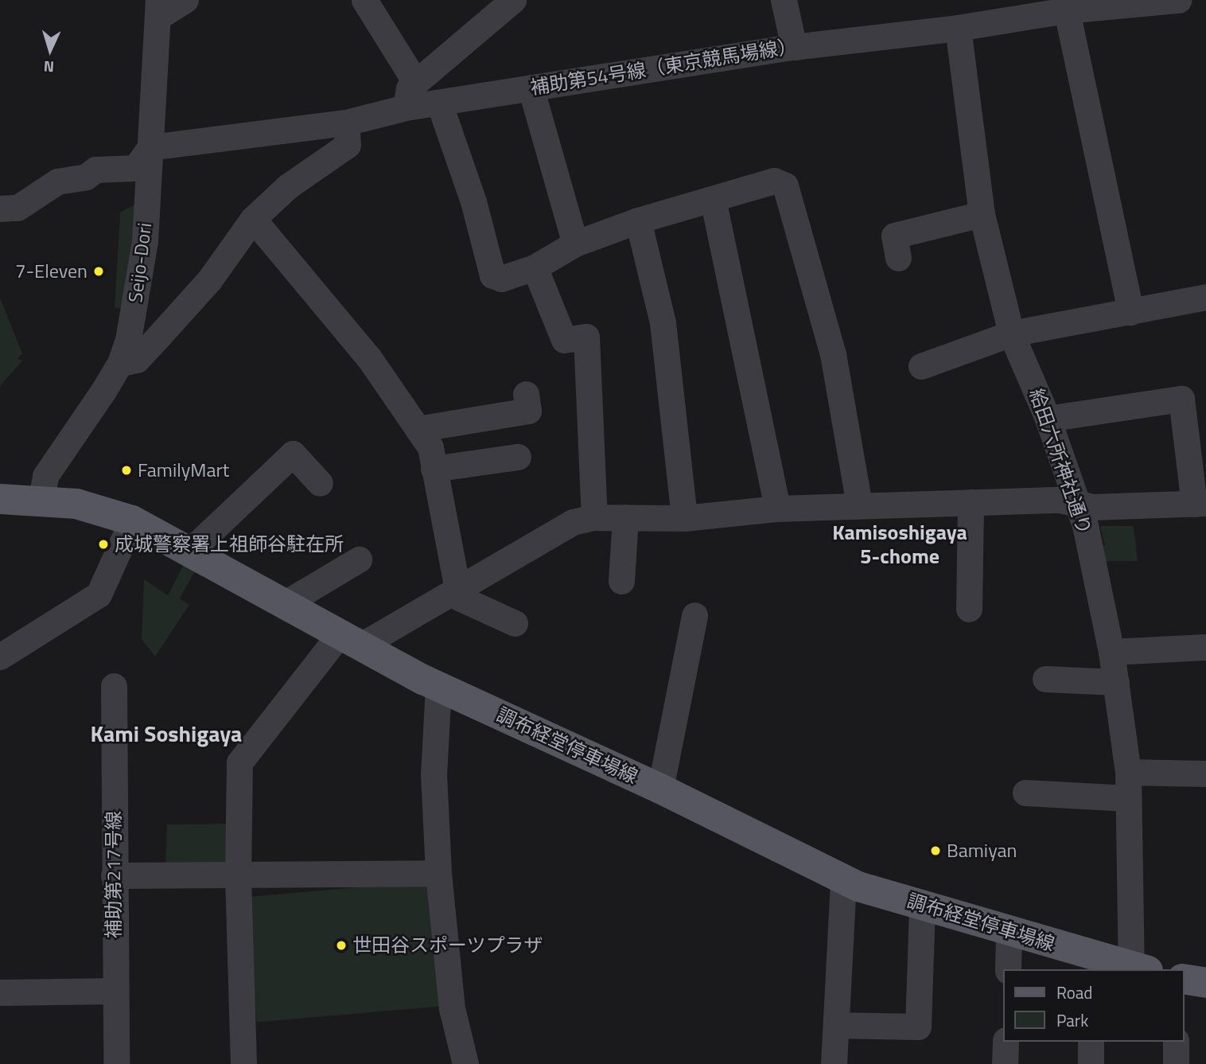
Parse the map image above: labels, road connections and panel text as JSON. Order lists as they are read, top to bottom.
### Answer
{
  "streets": {
    "main road": ["調布経堂停車場線"],
    "street": [
      "補助第54号線（東京競馬場線）",
      "Seijo-Dori",
      "給田六所神社通り",
      "補助第217号線"
    ]
  },
  "crossings": [
    ["補助第54号線（東京競馬場線）", "Seijo-Dori"],
    ["補助第54号線（東京競馬場線）", "給田六所神社通り"],
    ["Seijo-Dori", "調布経堂停車場線"],
    ["給田六所神社通り", "調布経堂停車場線"]
  ],
  "districts": ["Kamisoshigaya 5-chome", "Kami Soshigaya"],
  "places": [
    "7-Eleven",
    "FamilyMart",
    "成城警察署上祖師谷駐在所",
    "Bamiyan",
    "世田谷スポーツプラザ"
  ],
  "legend": ["Road", "Park"],
  "north": "bottom"
}
